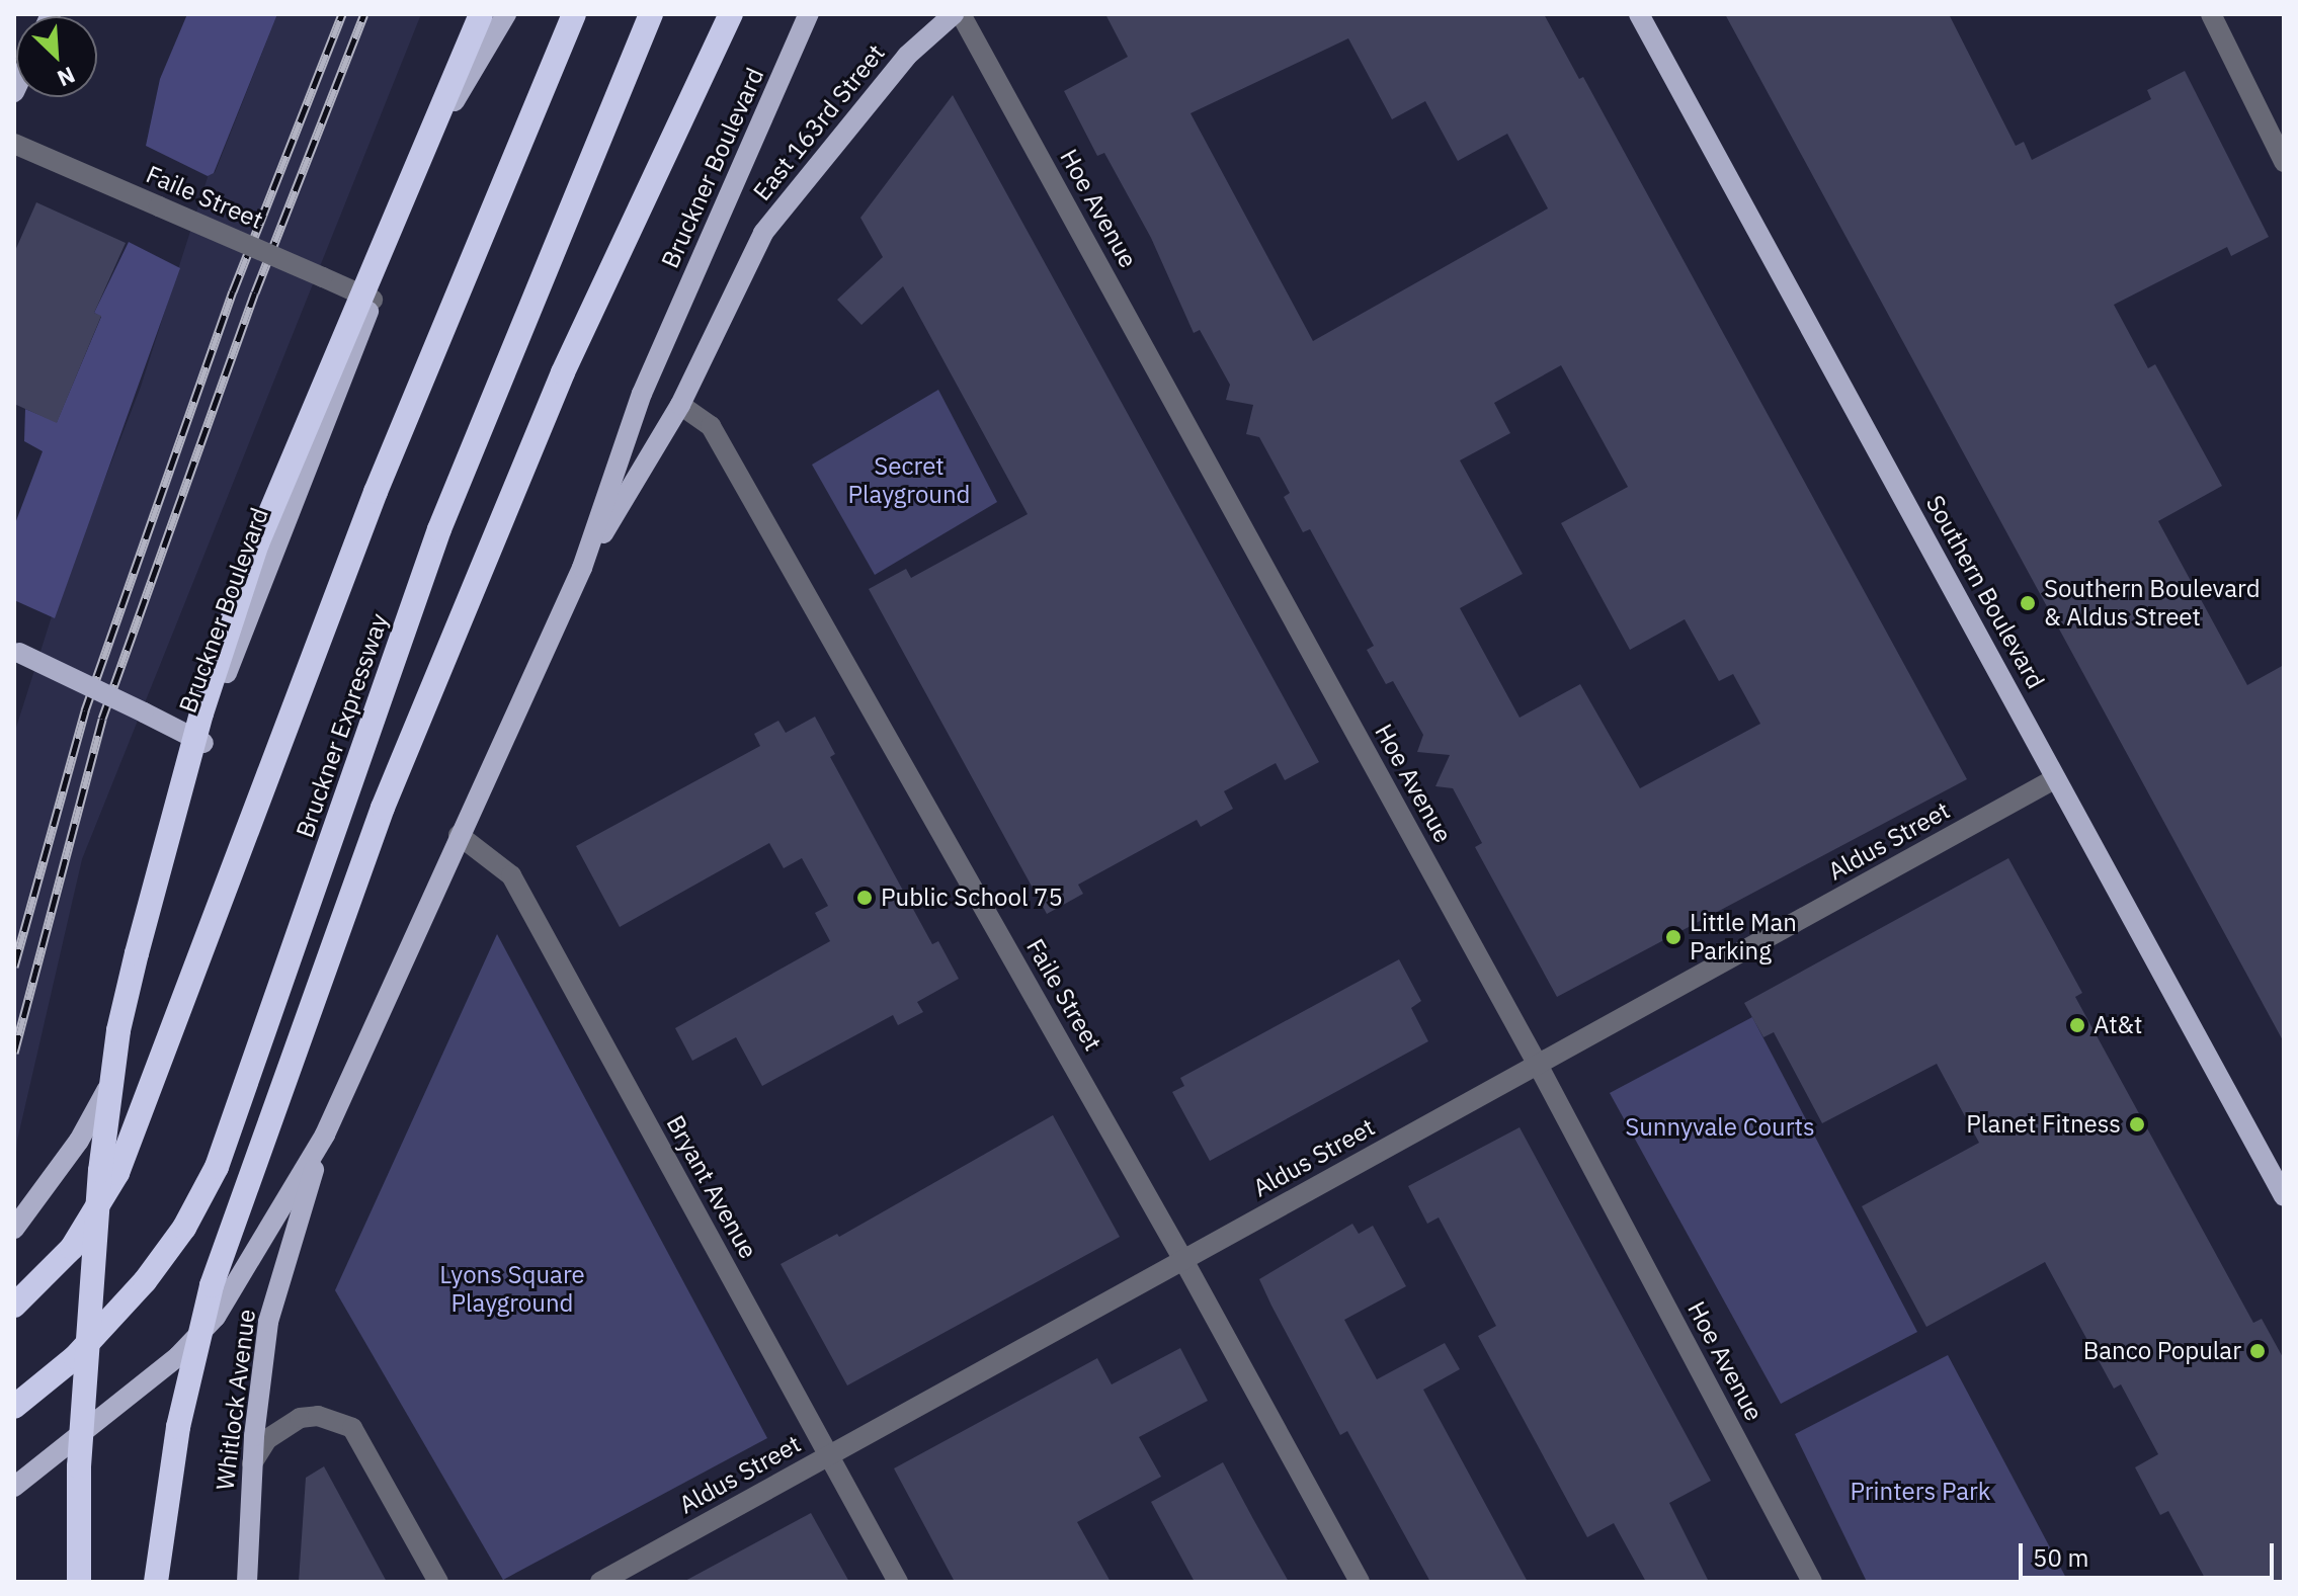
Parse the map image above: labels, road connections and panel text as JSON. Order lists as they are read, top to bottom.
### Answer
{
  "streets": {
    "highway": ["Bruckner Expressway"],
    "main road": [
      "East 163rd Street",
      "Bruckner Boulevard",
      "Southern Boulevard",
      "Whitlock Avenue"
    ],
    "street": [
      "Faile Street",
      "Hoe Avenue",
      "Aldus Street",
      "Bryant Avenue"
    ]
  },
  "crossings": [
    ["East 163rd Street", "Bruckner Boulevard"],
    ["Bruckner Boulevard", "Faile Street"],
    ["Bruckner Boulevard", "Bryant Avenue"],
    ["Bruckner Boulevard", "Whitlock Avenue"],
    ["Faile Street", "Aldus Street"],
    ["Hoe Avenue", "Aldus Street"],
    ["Southern Boulevard", "Aldus Street"],
    ["Aldus Street", "Bryant Avenue"]
  ],
  "parks": [
    "Secret Playground",
    "Sunnyvale Courts",
    "Lyons Square Playground",
    "Printers Park"
  ],
  "places": [
    "Southern Boulevard & Aldus Street",
    "Public School 75",
    "Little Man Parking",
    "At&t",
    "Planet Fitness",
    "Banco Popular"
  ],
  "scale_bar": "50 m",
  "north": "bottom right"
}
